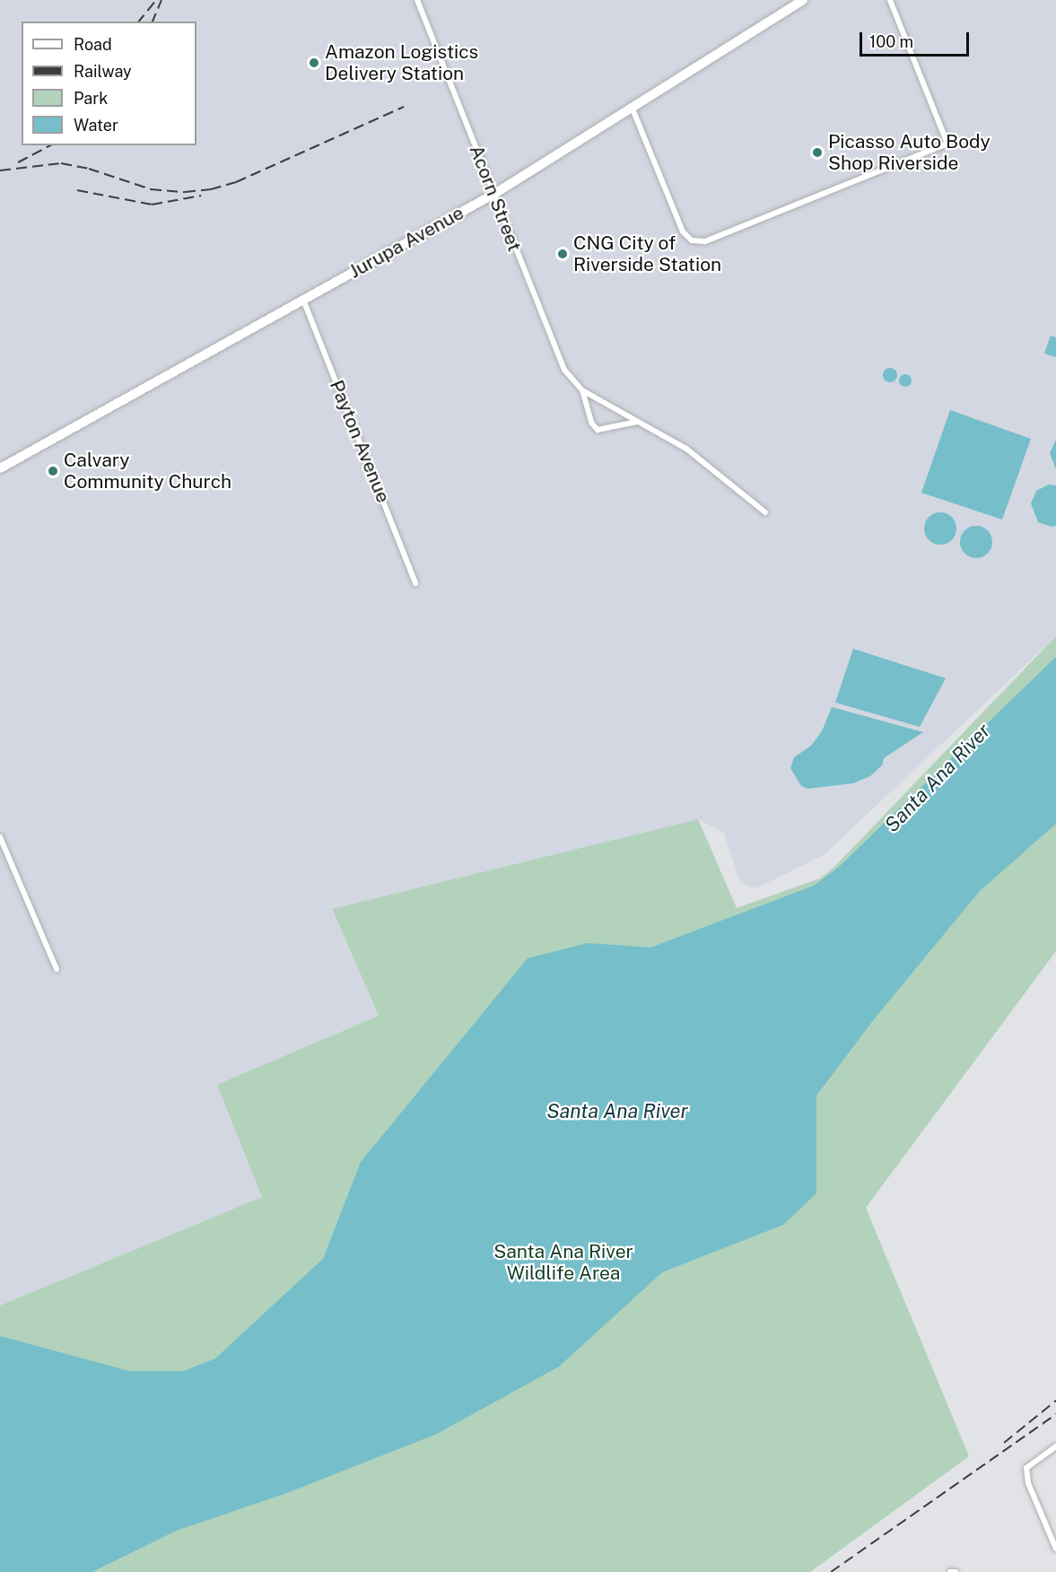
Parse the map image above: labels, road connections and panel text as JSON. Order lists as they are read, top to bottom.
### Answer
{
  "streets": {
    "main road": ["Jurupa Avenue"],
    "street": ["Acorn Street", "Payton Avenue"]
  },
  "crossings": [
    ["Acorn Street", "Jurupa Avenue"],
    ["Jurupa Avenue", "Payton Avenue"]
  ],
  "water": ["Santa Ana River"],
  "parks": ["Santa Ana River Wildlife Area"],
  "places": [
    "Amazon Logistics Delivery Station",
    "Picasso Auto Body Shop Riverside",
    "CNG City of Riverside Station",
    "Calvary Community Church"
  ],
  "legend": [
    "Road",
    "Railway",
    "Park",
    "Water"
  ],
  "scale_bar": "100 m"
}
